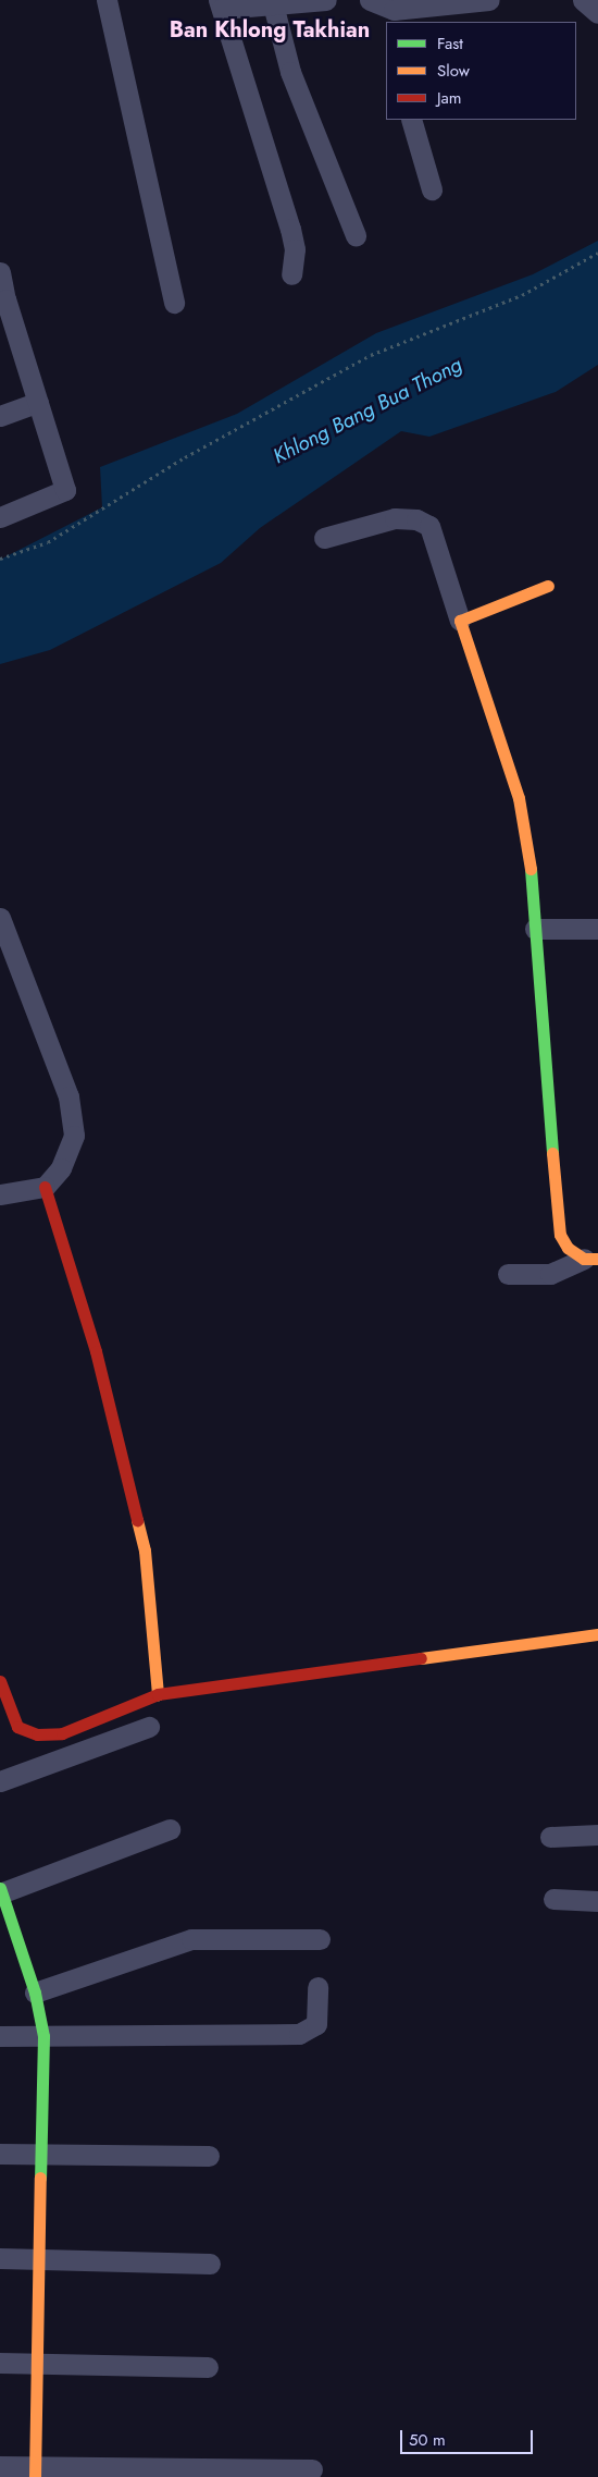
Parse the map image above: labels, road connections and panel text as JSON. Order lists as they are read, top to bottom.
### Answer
{
  "districts": ["Ban Khlong Takhian"],
  "water": ["Khlong Bang Bua Thong"],
  "legend": ["Fast", "Slow", "Jam"],
  "scale_bar": "50 m"
}
